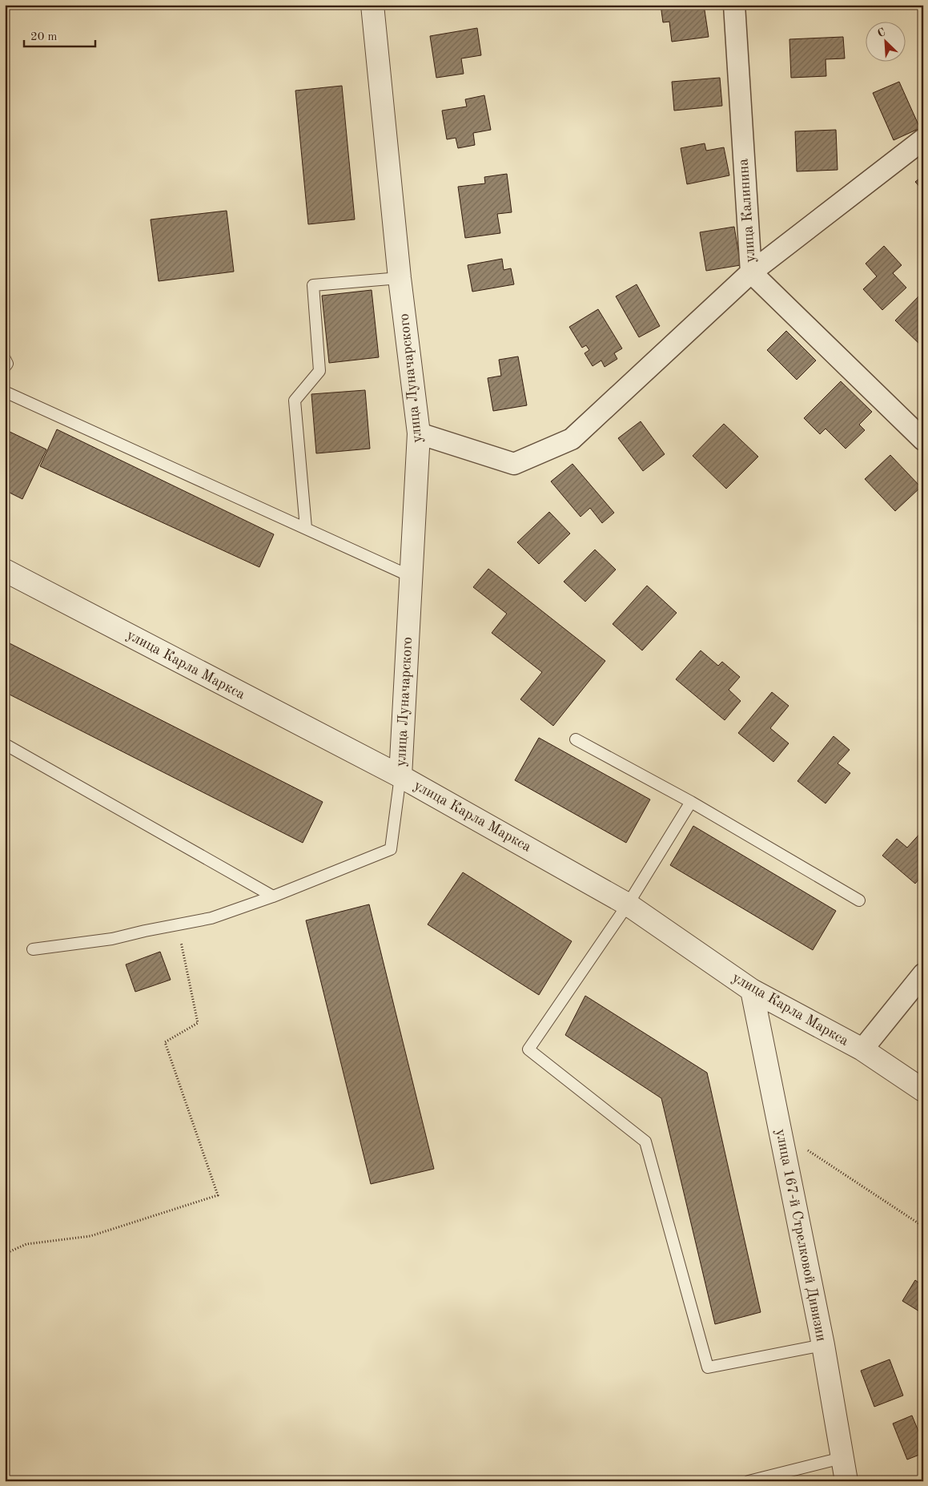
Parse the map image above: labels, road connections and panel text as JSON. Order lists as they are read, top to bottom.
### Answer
{
  "streets": {
    "street": [
      "улица Калинина",
      "улица Луначарского",
      "улица Карла Маркса",
      "улица 167-й Стрелковой Дивизии"
    ]
  },
  "crossings": [
    ["улица Луначарского", "улица Карла Маркса"],
    ["улица Карла Маркса", "улица 167-й Стрелковой Дивизии"]
  ],
  "scale_bar": "20 m",
  "north": "top left"
}
